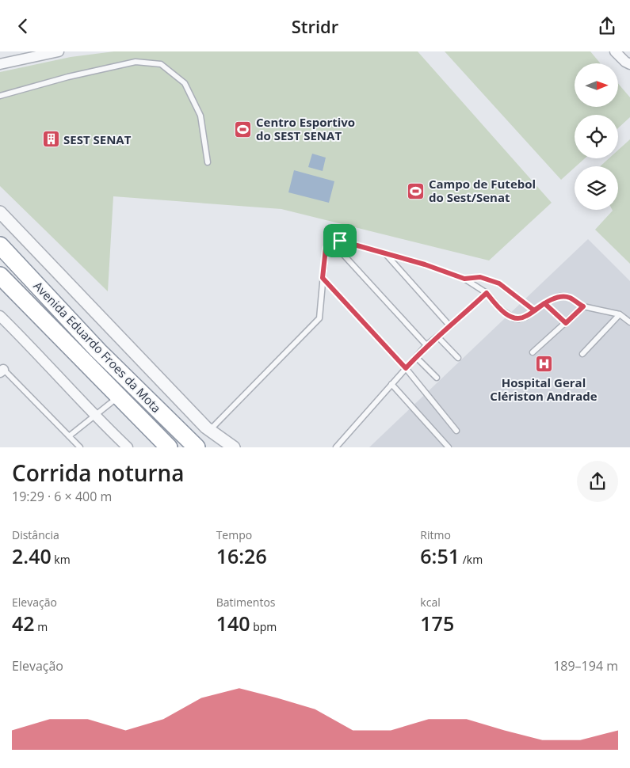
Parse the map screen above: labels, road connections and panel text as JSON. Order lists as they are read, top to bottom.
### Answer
{
  "streets": {
    "highway": ["Avenida Eduardo Froes da Mota"]
  },
  "places": {
    "sports": ["Centro Esportivo do SEST SENAT", "Campo de Futebol do Sest/Senat"],
    "building": ["SEST SENAT"],
    "hospital": ["Hospital Geral Clériston Andrade"]
  },
  "north": "right",
  "page": {
    "header": "Stridr",
    "heading": ["Corrida noturna", "19:29 · 6 × 400 m"],
    "stats": [
      ["Distância", "2.40 km"],
      ["Tempo", "16:26"],
      ["Ritmo", "6:51 /km"],
      ["Elevação", "42 m"],
      ["Batimentos", "140 bpm"],
      ["kcal", "175"]
    ],
    "chart": ["Elevação", "189–194 m"]
  }
}
